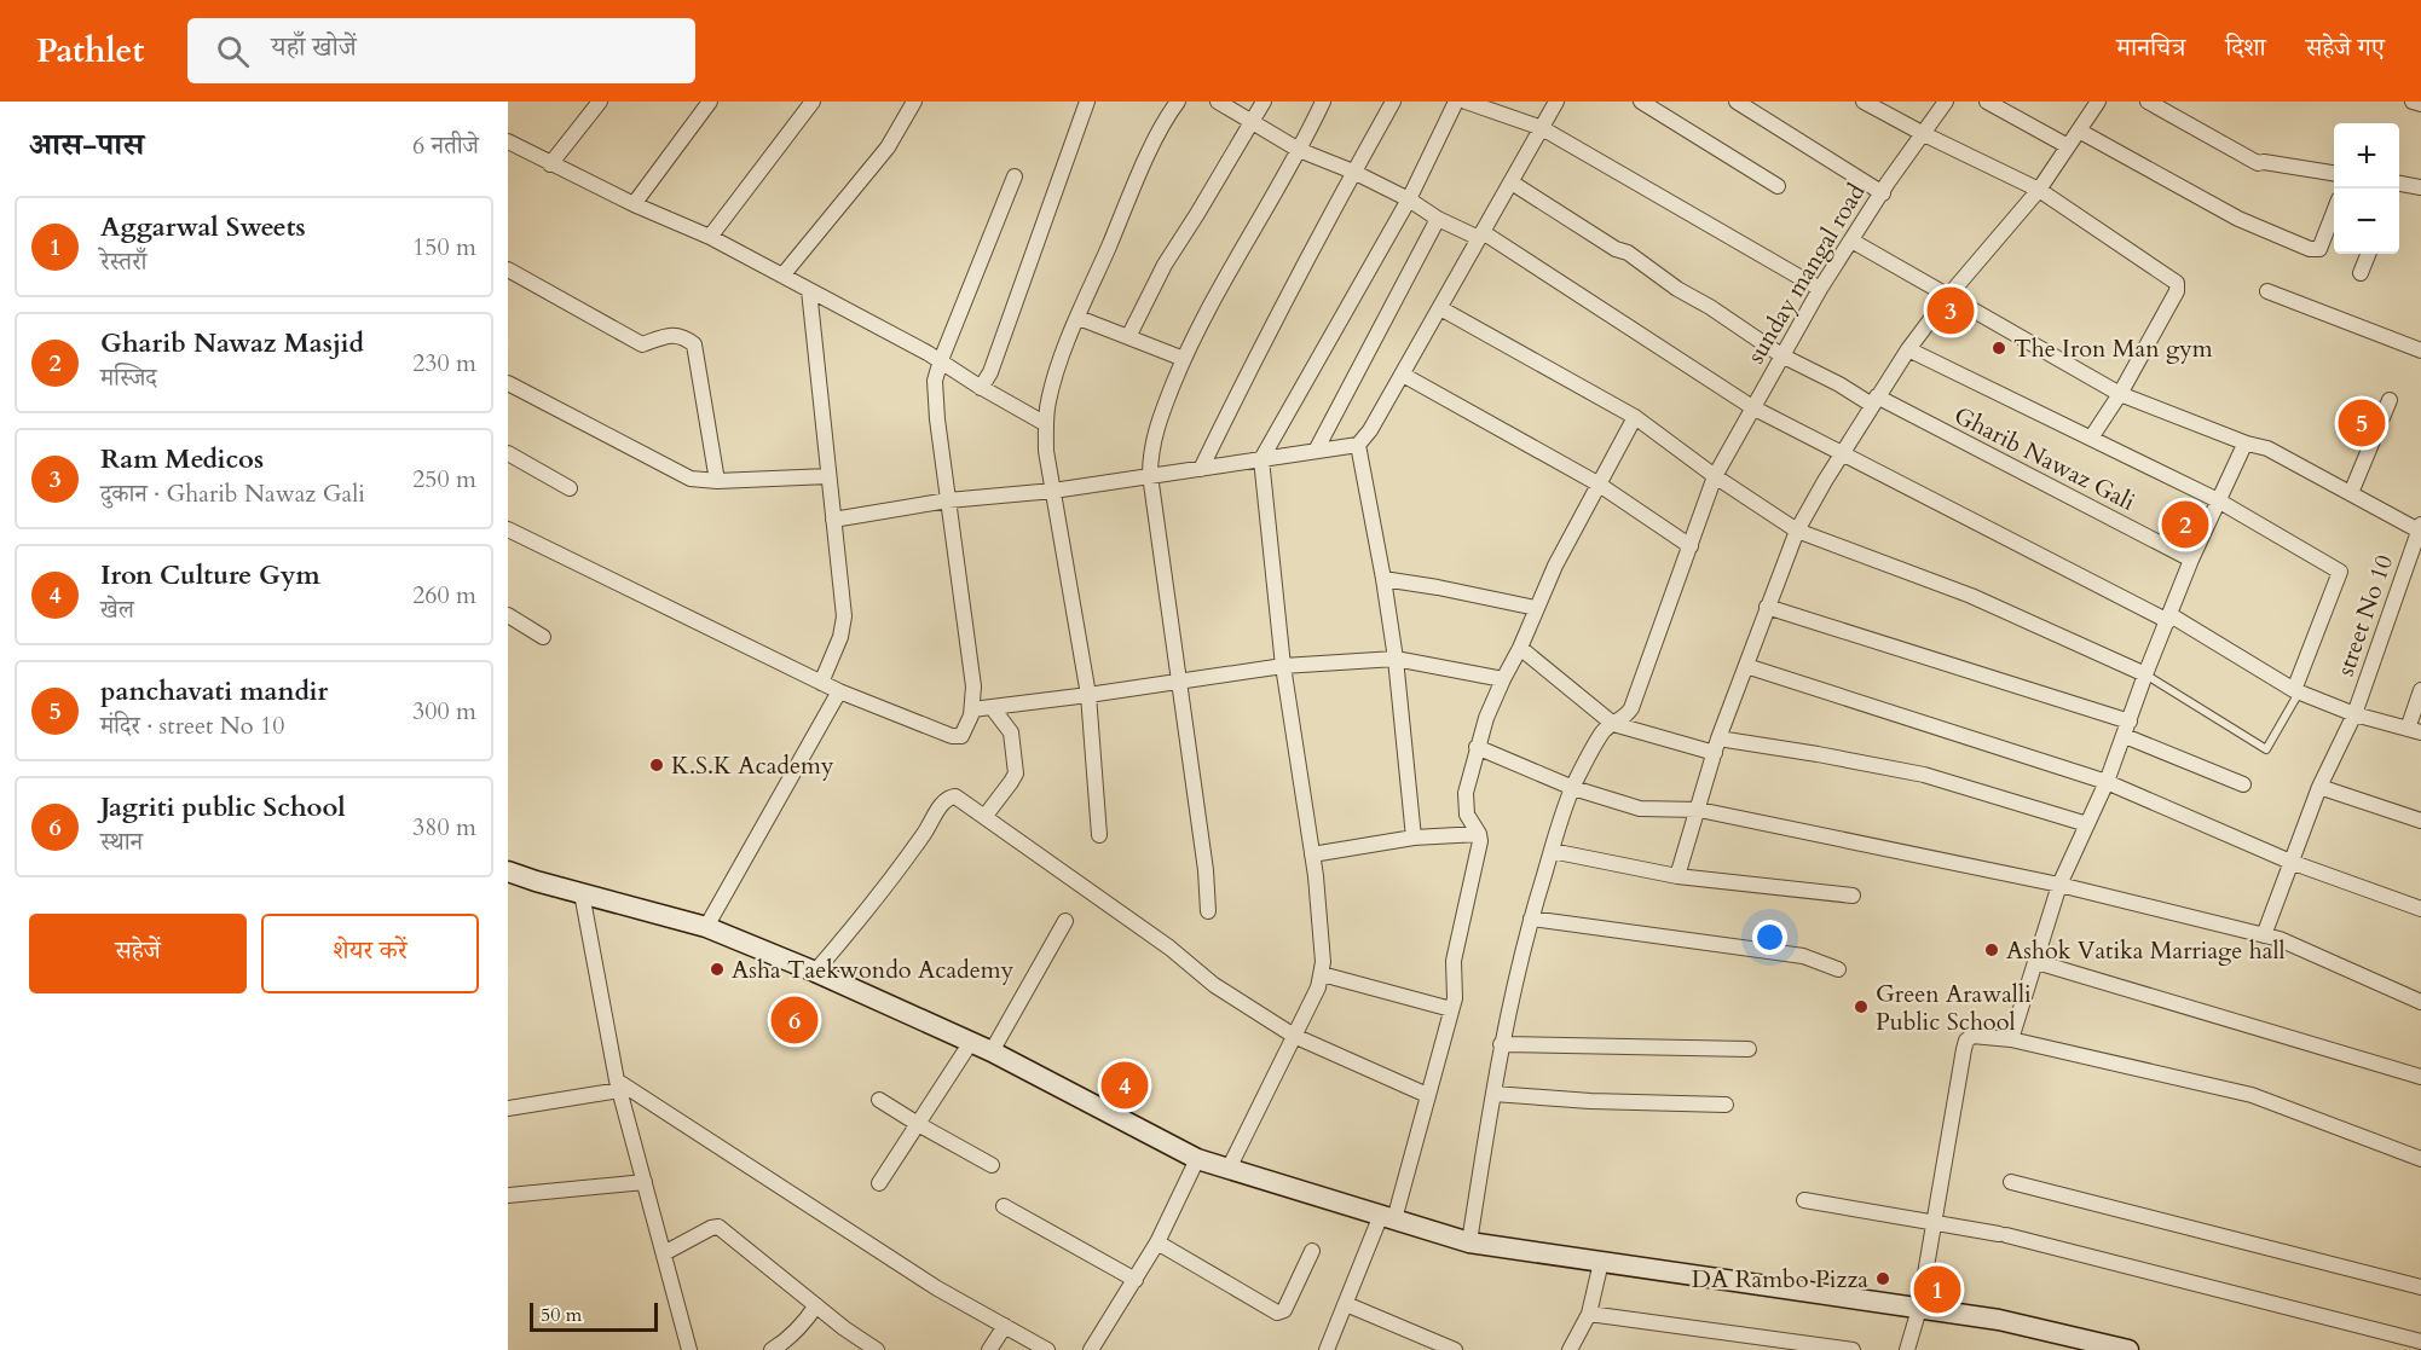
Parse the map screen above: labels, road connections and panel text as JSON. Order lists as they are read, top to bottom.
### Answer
{
  "streets": {
    "street": ["sunday mangal road", "Gharib Nawaz Gali", "street No 10"]
  },
  "crossings": [
    ["sunday mangal road", "Gharib Nawaz Gali"]
  ],
  "places": [
    "The Iron Man gym",
    "K.S.K Academy",
    "Ashok Vatika Marriage hall",
    "Asha Taekwondo Academy",
    "Green Arawalli Public School",
    "DA Rambo Pizza"
  ],
  "scale_bar": "50 m",
  "page": {
    "header": "Pathlet",
    "search": "यहाँ खोजें",
    "nav": ["मानचित्र", "दिशा", "सहेजे गए"],
    "heading": ["आस-पास", "6 नतीजे"],
    "map_buttons": ["+", "−"],
    "list": [
      {
        "mark": "1",
        "name": "Aggarwal Sweets",
        "note": "रेस्तराँ",
        "value": "150 m"
      },
      {
        "mark": "2",
        "name": "Gharib Nawaz Masjid",
        "note": "मस्जिद",
        "value": "230 m"
      },
      {
        "mark": "3",
        "name": "Ram Medicos",
        "note": "दुकान · Gharib Nawaz Gali",
        "value": "250 m"
      },
      {
        "mark": "4",
        "name": "Iron Culture Gym",
        "note": "खेल",
        "value": "260 m"
      },
      {
        "mark": "5",
        "name": "panchavati mandir",
        "note": "मंदिर · street No 10",
        "value": "300 m"
      },
      {
        "mark": "6",
        "name": "Jagriti public School",
        "note": "स्थान",
        "value": "380 m"
      }
    ],
    "pins": [
      "3",
      "5",
      "2",
      "6",
      "4",
      "1"
    ],
    "buttons": ["सहेजें", "शेयर करें"],
    "scale": "50 m"
  }
}
